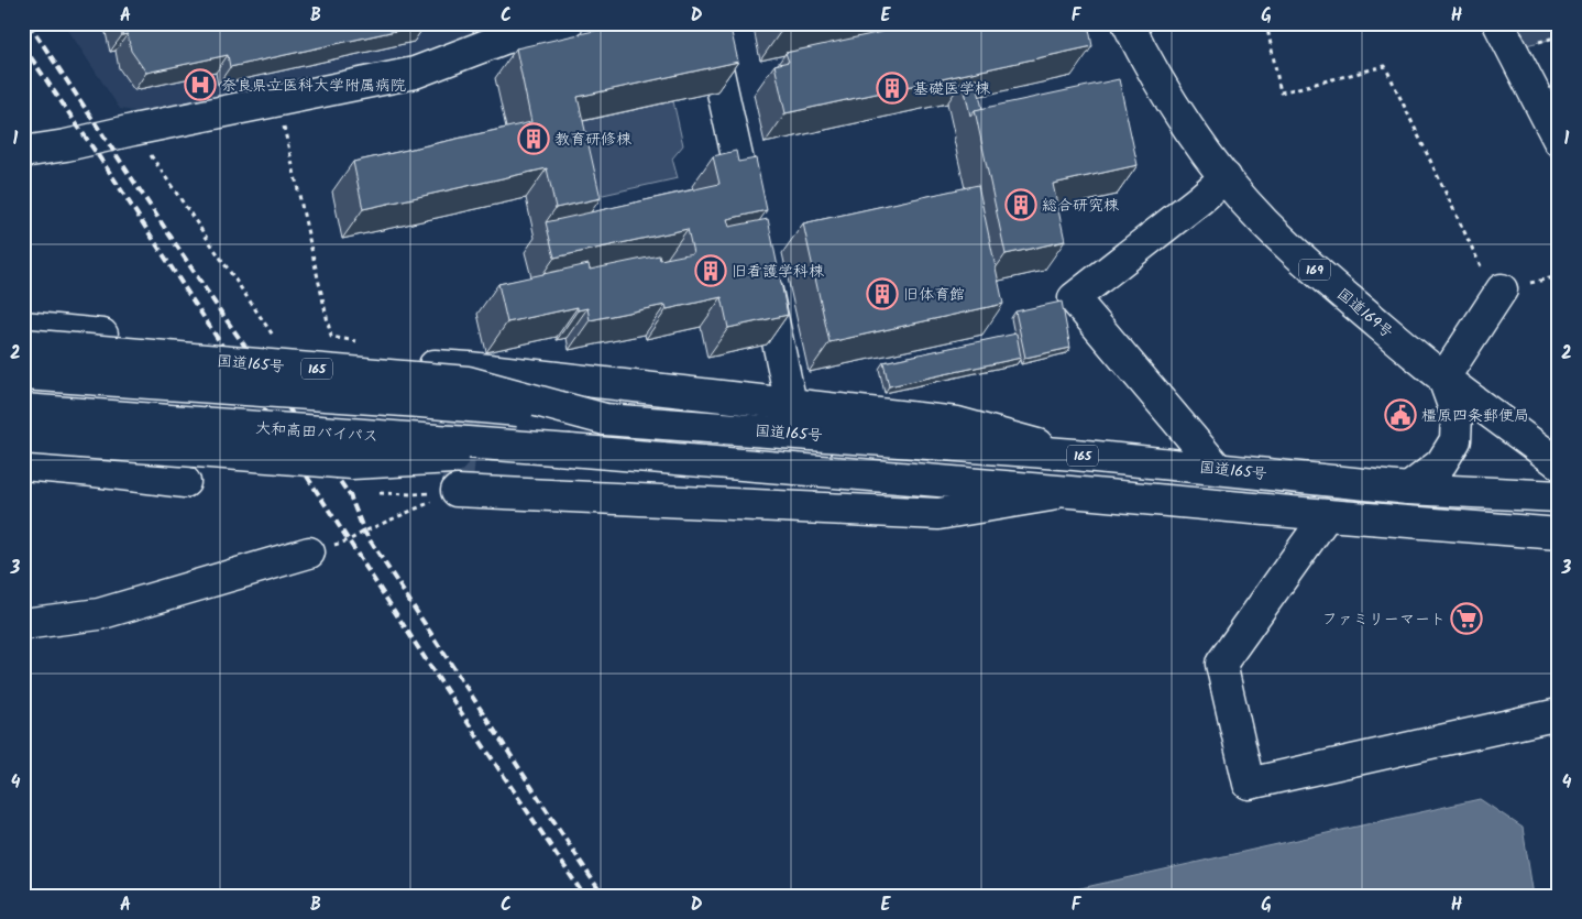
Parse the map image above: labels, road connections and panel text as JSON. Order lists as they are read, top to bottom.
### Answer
{
  "streets": {
    "main road": [
      "169",
      "国道169号",
      "国道165号",
      "165",
      "大和高田バイパス"
    ]
  },
  "crossings": [
    ["国道165号", "165"]
  ],
  "places": {
    "hospital": ["奈良県立医科大学附属病院"],
    "building": [
      "基礎医学棟",
      "教育研修棟",
      "総合研究棟",
      "旧看護学科棟",
      "旧体育館"
    ],
    "public building": ["橿原四条郵便局"],
    "supermarket": ["ファミリーマート"]
  },
  "grid": {
    "columns": [
      "A",
      "B",
      "C",
      "D",
      "E",
      "F",
      "G",
      "H"
    ],
    "rows": [
      "1",
      "2",
      "3",
      "4"
    ]
  }
}
